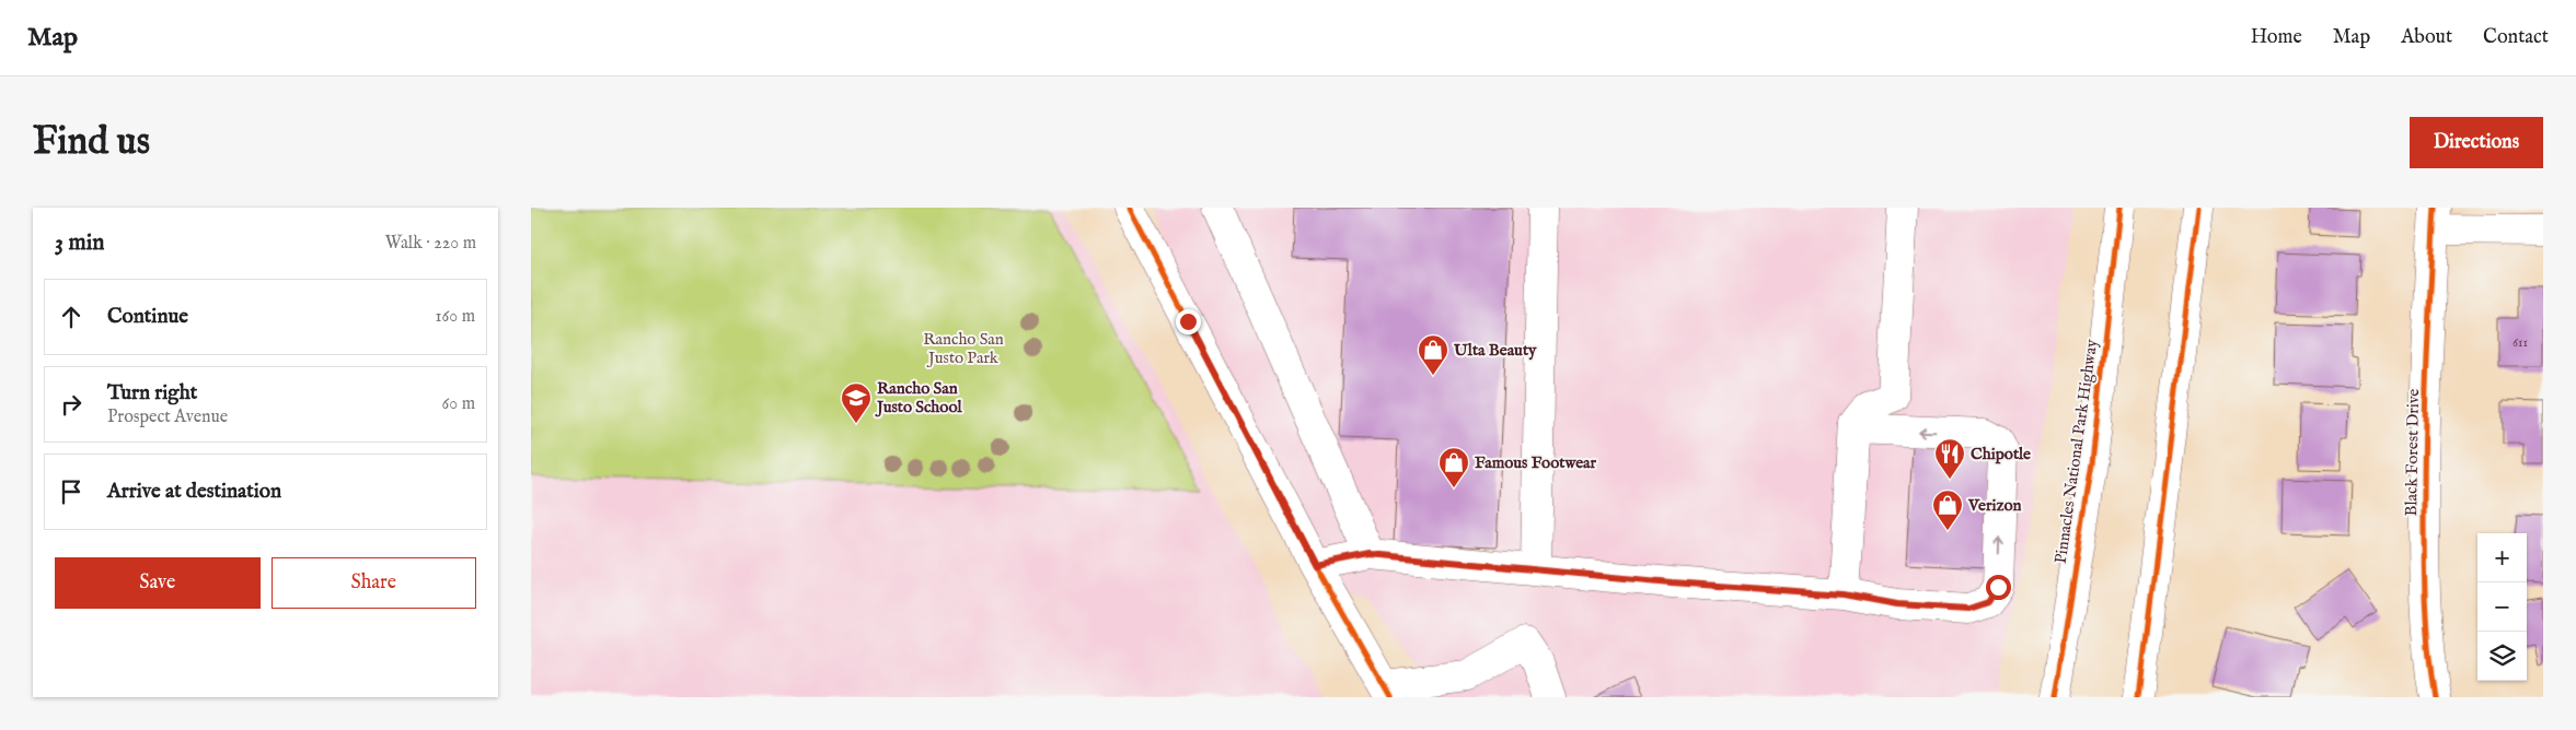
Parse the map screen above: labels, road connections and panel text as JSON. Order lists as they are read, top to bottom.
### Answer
{
  "streets": {
    "street": ["Pinnacles National Park Highway", "Black Forest Drive"]
  },
  "parks": ["Rancho San Justo Park"],
  "places": {
    "shop": ["Ulta Beauty", "Famous Footwear", "Verizon"],
    "school or university": ["Rancho San Justo School"],
    "restaurant": ["Chipotle"]
  },
  "house_numbers": ["611"],
  "page": {
    "header": "Map",
    "nav": [
      "Home",
      "Map",
      "About",
      "Contact"
    ],
    "buttons": [
      "Directions",
      ["Save", "Share"]
    ],
    "title": "Find us",
    "heading": ["3 min", "Walk · 220 m"],
    "list": [
      ["Continue", "160 m"],
      ["Turn right", "Prospect Avenue", "60 m"],
      "Arrive at destination"
    ],
    "map_buttons": ["+", "−"]
  }
}
